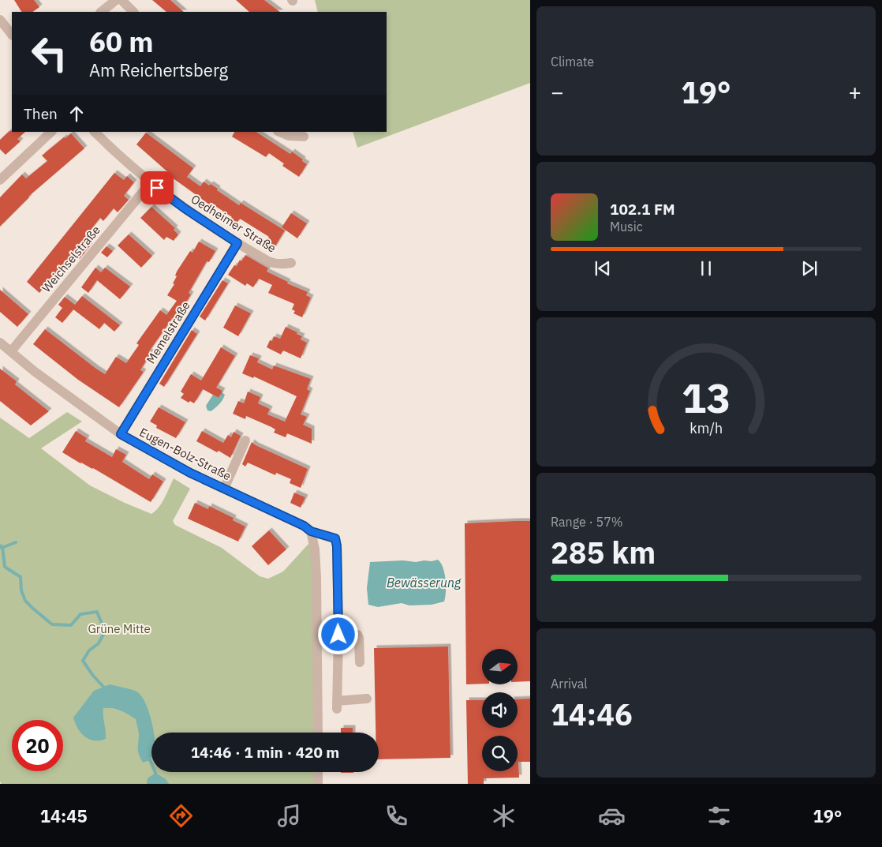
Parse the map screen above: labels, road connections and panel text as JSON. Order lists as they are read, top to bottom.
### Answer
{
  "streets": {
    "street": [
      "Oedheimer Straße",
      "Weichselstraße",
      "Memelstraße",
      "Eugen-Bolz-Straße"
    ]
  },
  "crossings": [
    ["Oedheimer Straße", "Weichselstraße"],
    ["Oedheimer Straße", "Memelstraße"],
    ["Weichselstraße", "Eugen-Bolz-Straße"],
    ["Memelstraße", "Eugen-Bolz-Straße"]
  ],
  "water": ["Bewässerung"],
  "parks": ["Grüne Mitte"],
  "north": "right",
  "page": {
    "tile": [
      "Climate",
      ["Range · 57%", "285 km"],
      ["Arrival", "14:46"]
    ],
    "turn": ["60 m", "Am Reichertsberg"],
    "heat": ["−", "19°", "+"],
    "then": "Then",
    "song": ["102.1 FM", "Music"],
    "limit": "20",
    "trip": "14:46 · 1 min · 420 m",
    "tabs": ["14:45", "19°"],
    "gauge": ["13", "km/h"]
  }
}
